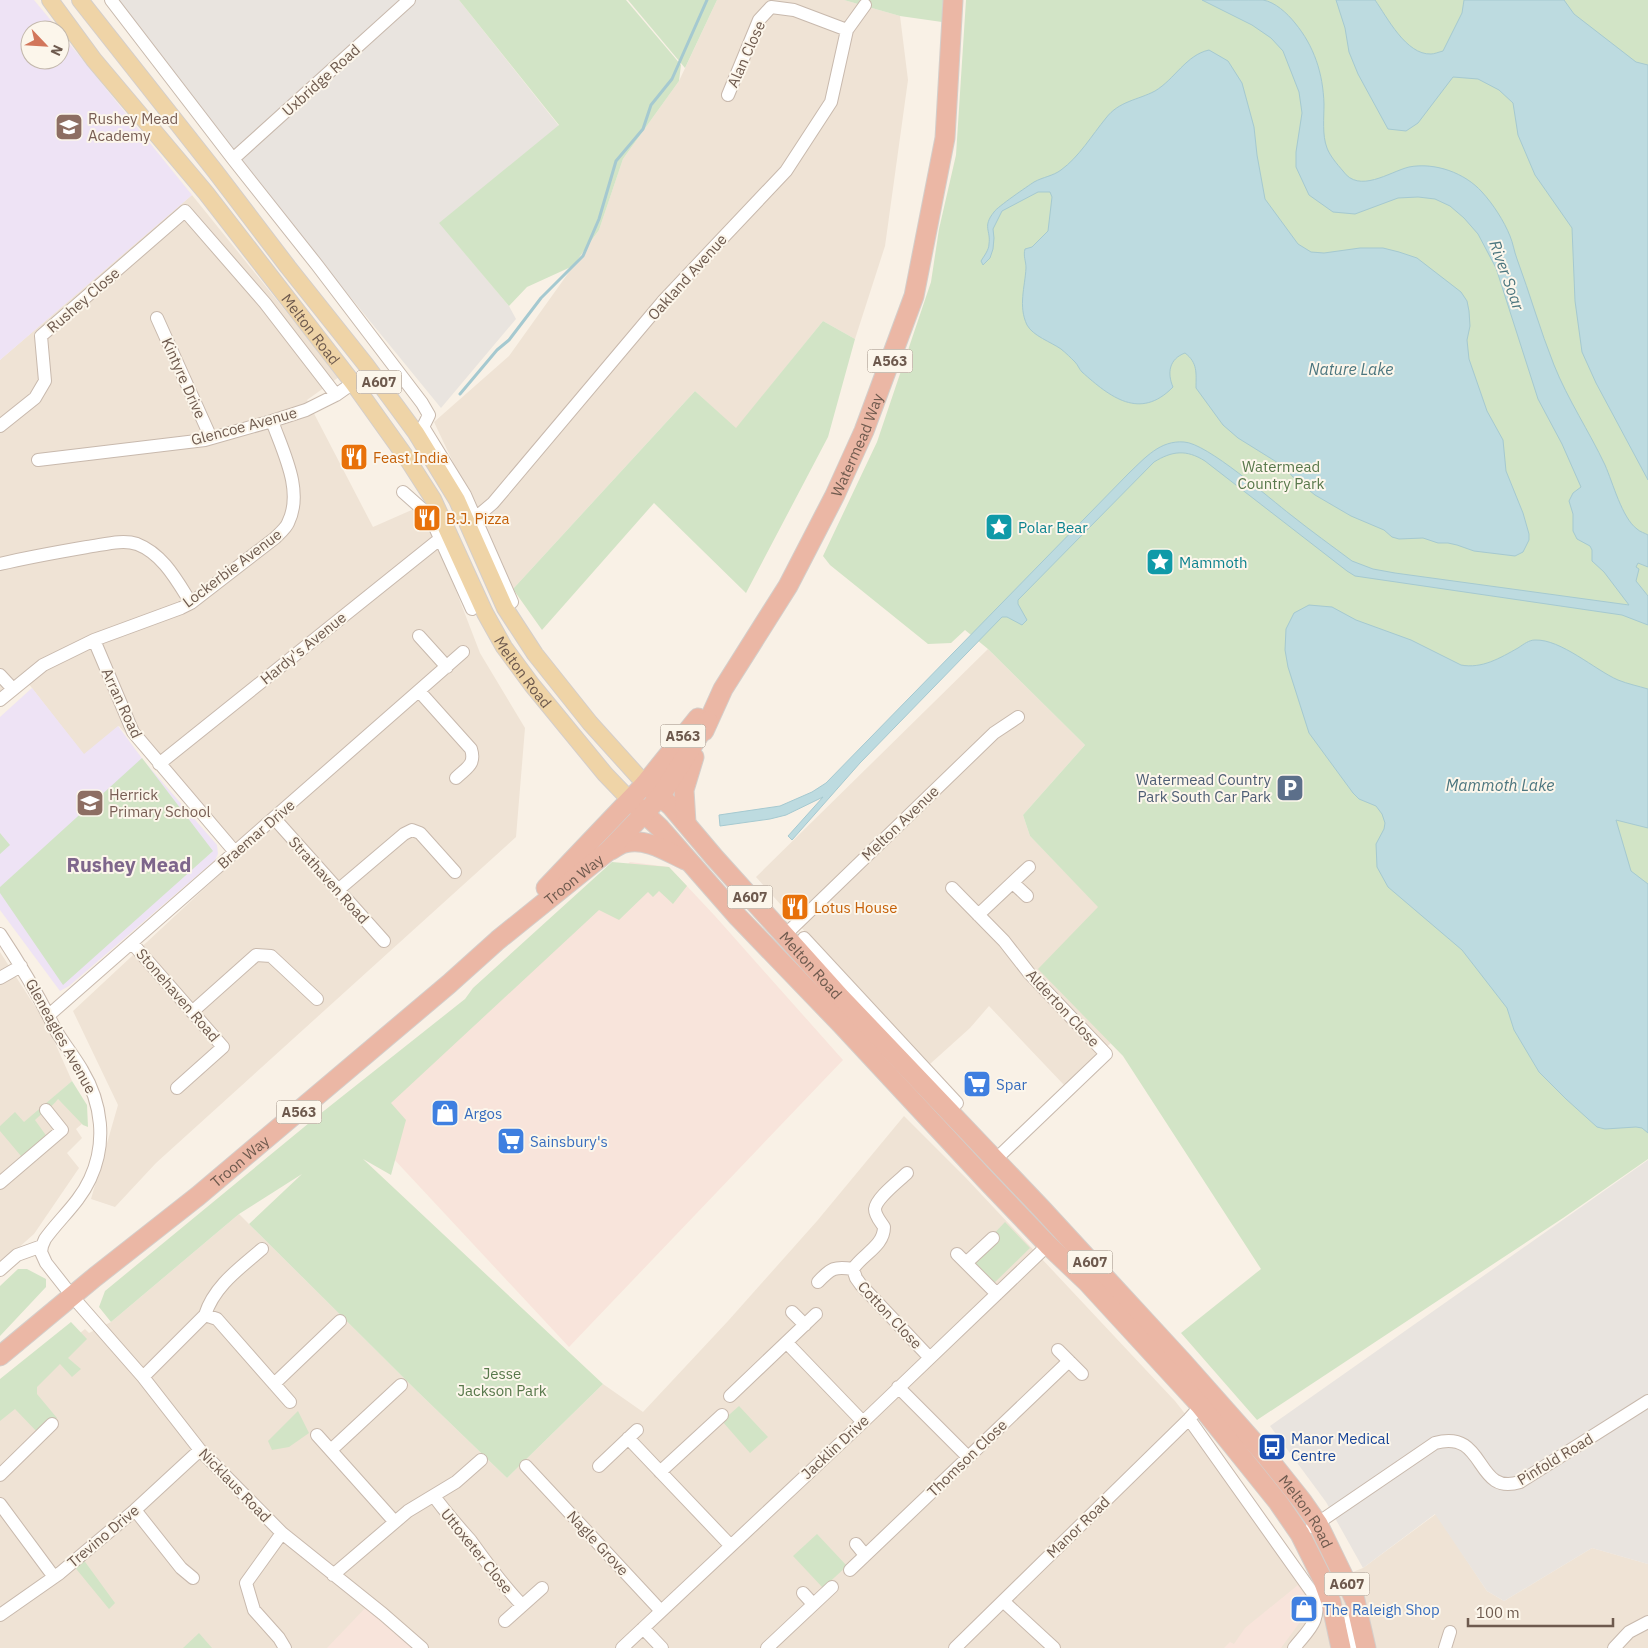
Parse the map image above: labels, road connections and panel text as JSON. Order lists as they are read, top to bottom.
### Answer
{
  "streets": {
    "highway": [
      "Melton Road",
      "A563",
      "A607",
      "Watermead Way",
      "Troon Way"
    ],
    "street": [
      "Alan Close",
      "Uxbridge Road",
      "Oakland Avenue",
      "Rushey Close",
      "Kintyre Drive",
      "Glencoe Avenue",
      "Lockerbie Avenue",
      "Hardy's Avenue",
      "Arran Road",
      "Melton Avenue",
      "Braemar Drive",
      "Strathaven Road",
      "Stonehaven Road",
      "Alderton Close",
      "Gleneagles Avenue",
      "Cotton Close",
      "Jacklin Drive",
      "Thomson Close",
      "Pinfold Road",
      "Nicklaus Road",
      "Manor Road",
      "Trevino Drive",
      "Nagle Grove",
      "Uttoxeter Close"
    ]
  },
  "crossings": [
    ["Alan Close", "Oakland Avenue"],
    ["Oakland Avenue", "Melton Road"],
    ["Rushey Close", "Glencoe Avenue"],
    ["Melton Road", "Glencoe Avenue"],
    ["Melton Road", "Watermead Way"],
    ["Melton Road", "Hardy's Avenue"],
    ["Melton Road", "Melton Avenue"],
    ["Melton Road", "Troon Way"],
    ["Melton Road", "Alderton Close"],
    ["Melton Road", "Jacklin Drive"],
    ["Melton Road", "Pinfold Road"],
    ["Melton Road", "Manor Road"],
    ["Kintyre Drive", "Glencoe Avenue"],
    ["Glencoe Avenue", "Lockerbie Avenue"],
    ["Watermead Way", "Troon Way"],
    ["Lockerbie Avenue", "Arran Road"],
    ["Hardy's Avenue", "Arran Road"],
    ["Arran Road", "Braemar Drive"],
    ["Braemar Drive", "Strathaven Road"],
    ["Braemar Drive", "Stonehaven Road"],
    ["Braemar Drive", "Gleneagles Avenue"],
    ["Troon Way", "Nicklaus Road"],
    ["Cotton Close", "Jacklin Drive"],
    ["Jacklin Drive", "Nagle Grove"],
    ["Nicklaus Road", "Trevino Drive"]
  ],
  "districts": ["Rushey Mead"],
  "water": ["River Soar", "Nature Lake", "Mammoth Lake"],
  "parks": ["Watermead Country Park", "Jesse Jackson Park"],
  "places": {
    "school or university": ["Rushey Mead Academy", "Herrick Primary School"],
    "restaurant": ["Feast India", "B.J. Pizza", "Lotus House"],
    "place": ["Polar Bear", "Mammoth"],
    "parking": ["Watermead Country Park South Car Park"],
    "supermarket": ["Spar", "Sainsbury's"],
    "shop": ["Argos", "The Raleigh Shop"],
    "bus stop": ["Manor Medical Centre"]
  },
  "scale_bar": "100 m",
  "north": "bottom right"
}
